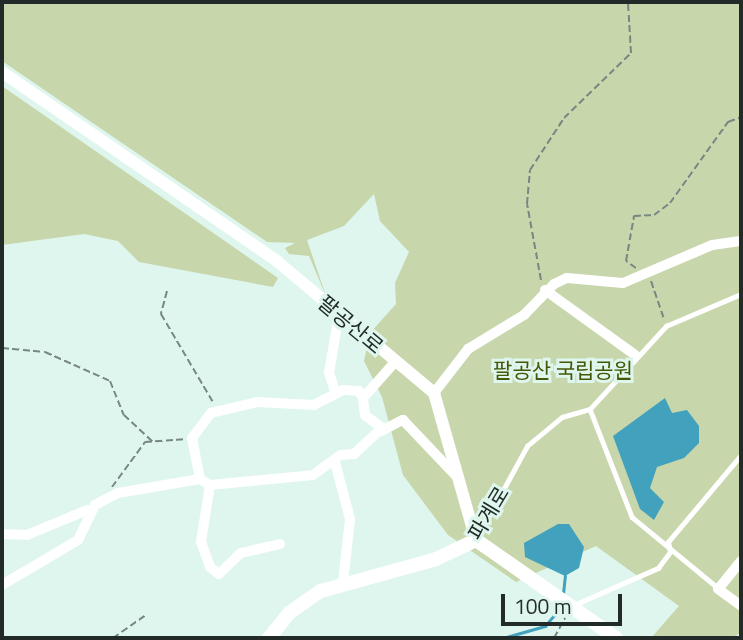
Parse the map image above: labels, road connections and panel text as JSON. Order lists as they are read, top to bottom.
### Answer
{
  "streets": {
    "main road": ["파계로"],
    "street": ["팔공산로"]
  },
  "parks": ["팔공산 국립공원"],
  "scale_bar": "100 m"
}
